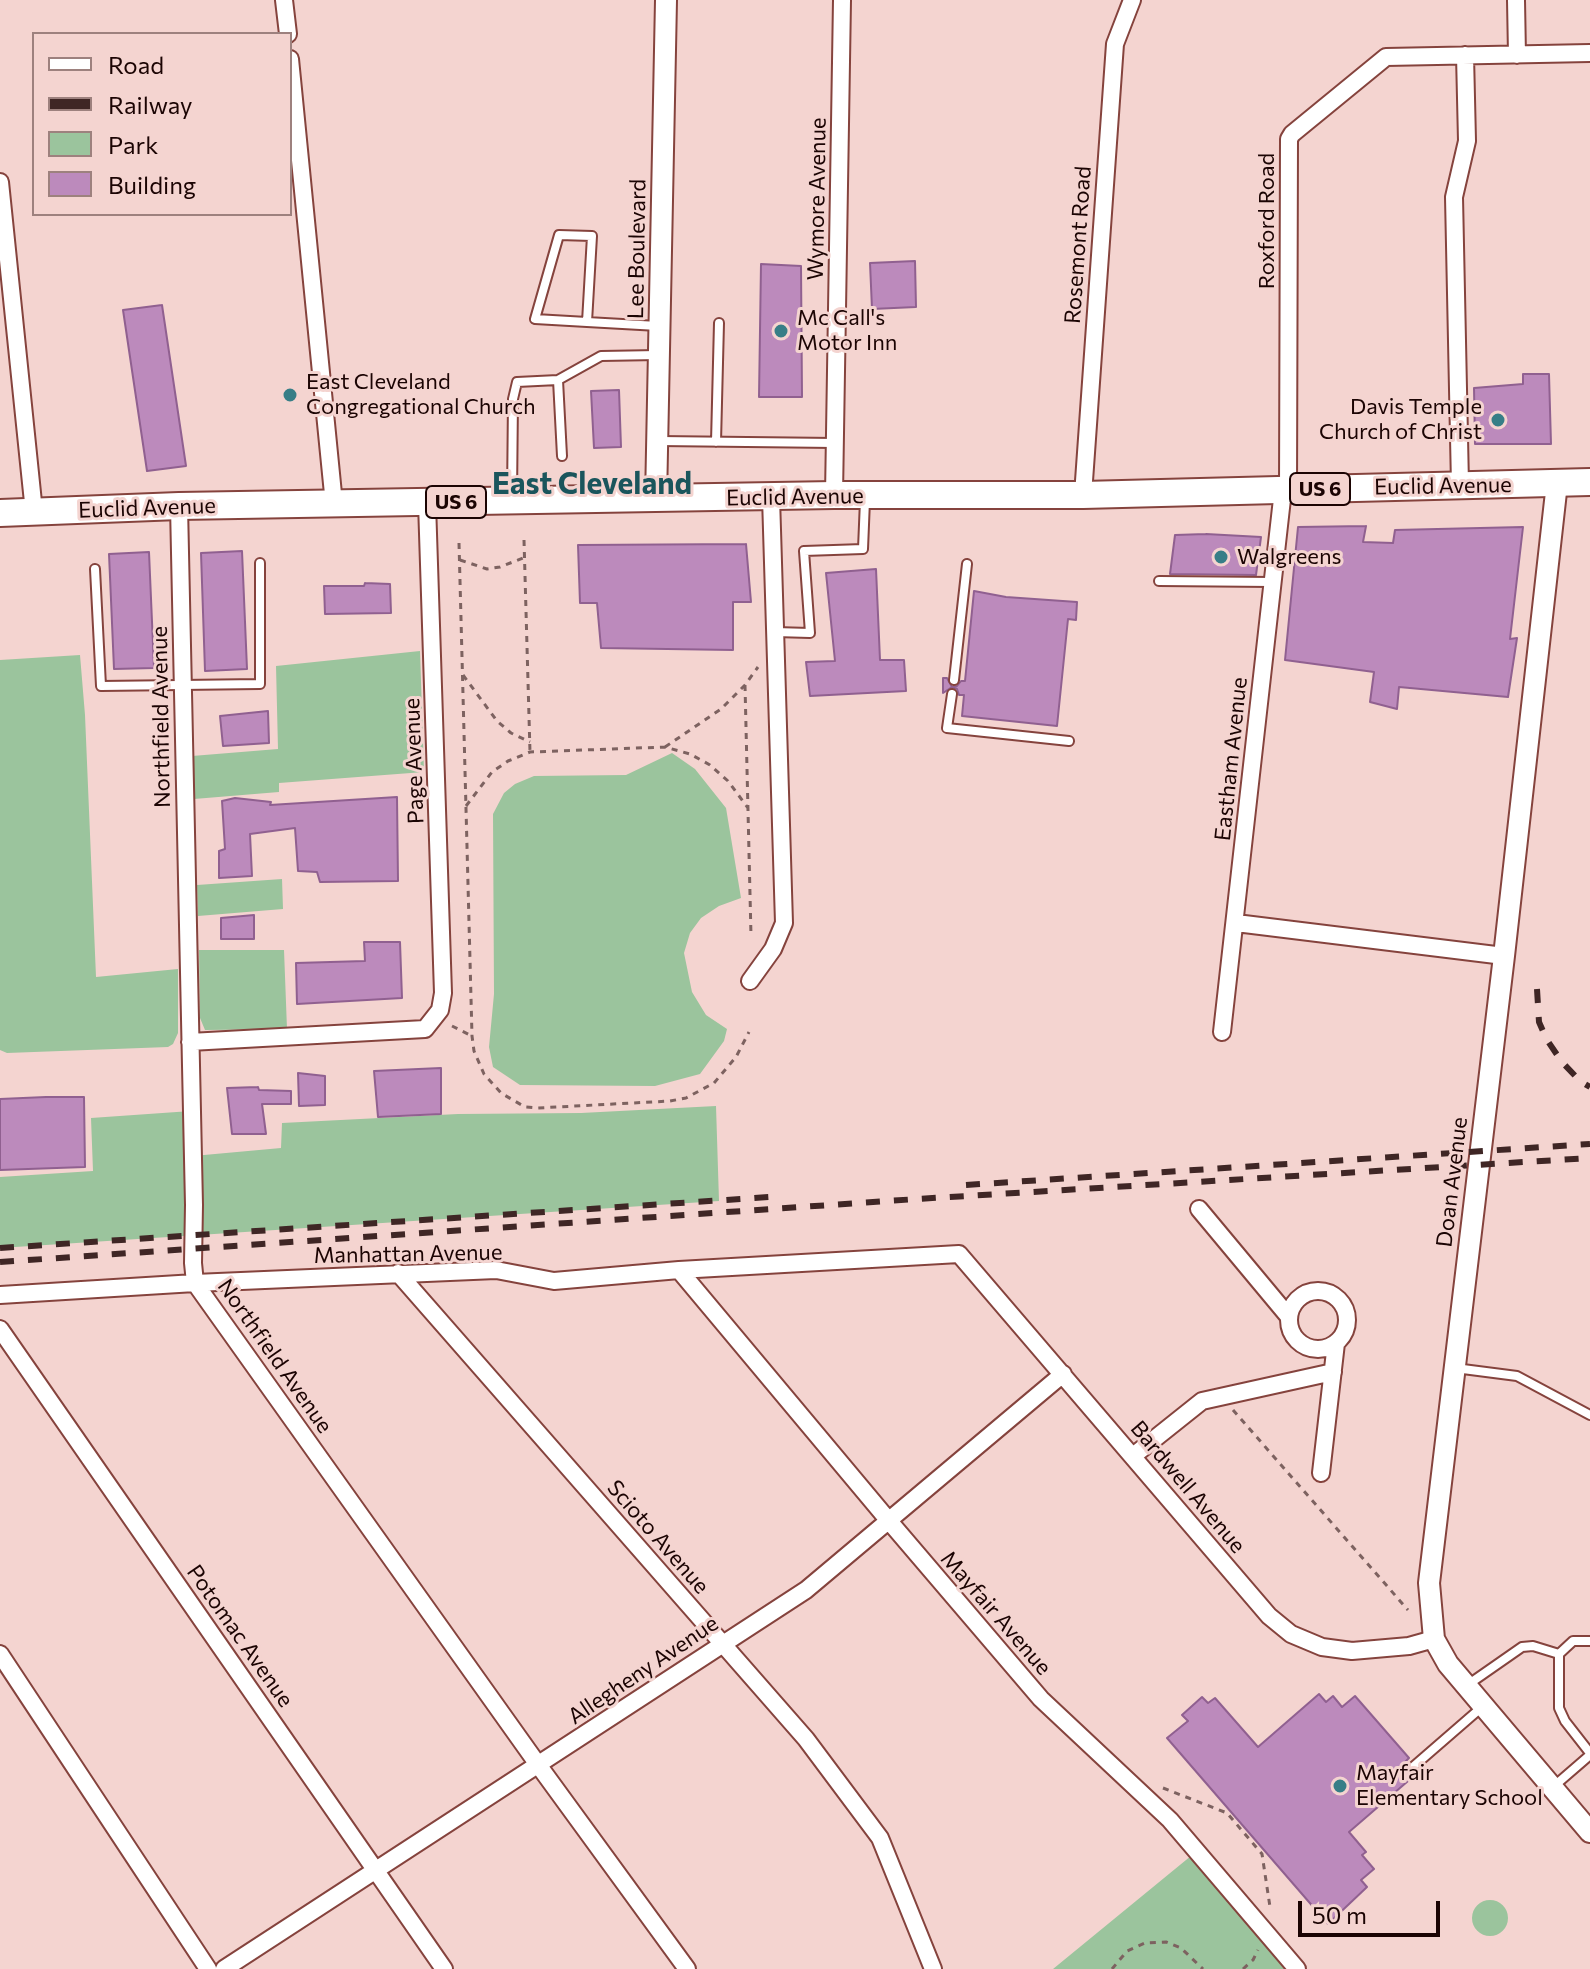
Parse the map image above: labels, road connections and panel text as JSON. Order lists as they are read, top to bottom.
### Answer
{
  "streets": {
    "main road": ["Euclid Avenue", "US 6"],
    "street": [
      "Wymore Avenue",
      "Roxford Road",
      "Rosemont Road",
      "Lee Boulevard",
      "Northfield Avenue",
      "Eastham Avenue",
      "Page Avenue",
      "Doan Avenue",
      "Manhattan Avenue",
      "Bardwell Avenue",
      "Scioto Avenue",
      "Mayfair Avenue",
      "Potomac Avenue",
      "Allegheny Avenue"
    ]
  },
  "crossings": [
    ["Wymore Avenue", "Euclid Avenue"],
    ["Roxford Road", "Euclid Avenue"],
    ["Roxford Road", "Eastham Avenue"],
    ["Rosemont Road", "Euclid Avenue"],
    ["Lee Boulevard", "Euclid Avenue"],
    ["Euclid Avenue", "Northfield Avenue"],
    ["Euclid Avenue", "Eastham Avenue"],
    ["Euclid Avenue", "Page Avenue"],
    ["Euclid Avenue", "Doan Avenue"],
    ["Northfield Avenue", "Manhattan Avenue"],
    ["Northfield Avenue", "Allegheny Avenue"],
    ["Doan Avenue", "Bardwell Avenue"],
    ["Manhattan Avenue", "Bardwell Avenue"],
    ["Manhattan Avenue", "Scioto Avenue"],
    ["Manhattan Avenue", "Mayfair Avenue"],
    ["Bardwell Avenue", "Allegheny Avenue"],
    ["Scioto Avenue", "Allegheny Avenue"],
    ["Mayfair Avenue", "Allegheny Avenue"],
    ["Potomac Avenue", "Allegheny Avenue"]
  ],
  "districts": ["East Cleveland"],
  "places": [
    "Mc Call's Motor Inn",
    "East Cleveland Congregational Church",
    "Davis Temple Church of Christ",
    "Walgreens",
    "Mayfair Elementary School"
  ],
  "legend": [
    "Road",
    "Railway",
    "Park",
    "Building"
  ],
  "scale_bar": "50 m"
}
